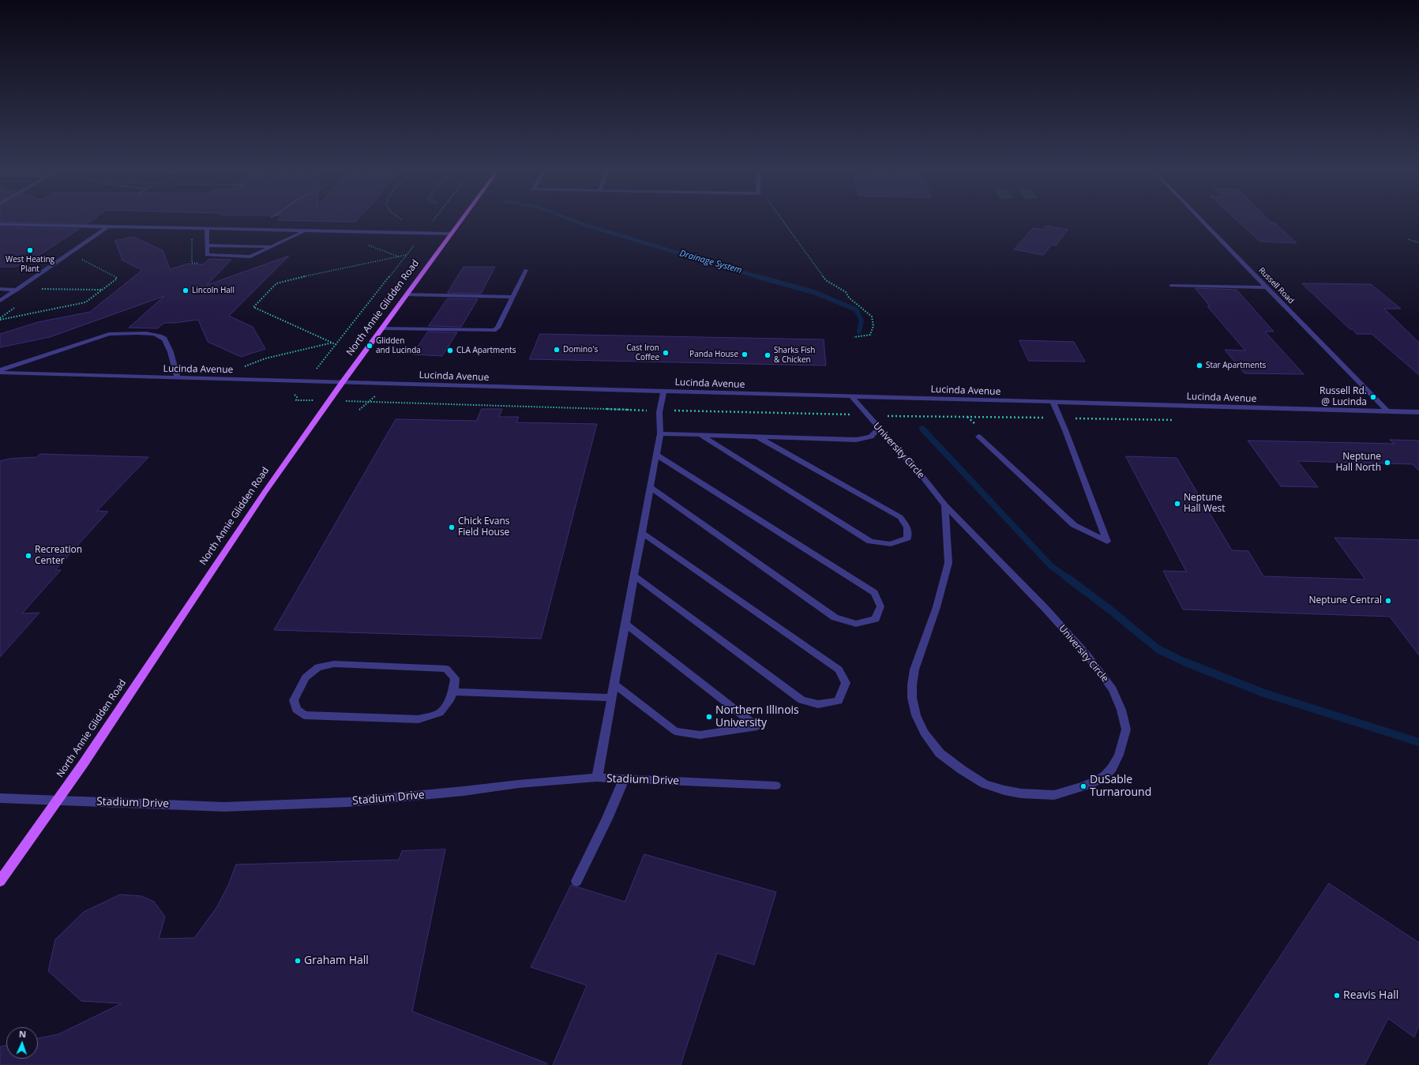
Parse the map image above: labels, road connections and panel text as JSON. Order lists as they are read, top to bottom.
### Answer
{
  "streets": {
    "main road": ["North Annie Glidden Road"],
    "street": [
      "Russell Road",
      "Lucinda Avenue",
      "University Circle",
      "Stadium Drive"
    ]
  },
  "crossings": [
    ["Russell Road", "Lucinda Avenue"],
    ["North Annie Glidden Road", "Lucinda Avenue"],
    ["North Annie Glidden Road", "Stadium Drive"],
    ["Lucinda Avenue", "University Circle"]
  ],
  "water": ["Drainage System"],
  "places": [
    "West Heating Plant",
    "Lincoln Hall",
    "Glidden and Lucinda",
    "Domino's",
    "CLA Apartments",
    "Cast Iron Coffee",
    "Panda House",
    "Sharks Fish & Chicken",
    "Star Apartments",
    "Russell Rd. @ Lucinda",
    "Neptune Hall North",
    "Neptune Hall West",
    "Chick Evans Field House",
    "Recreation Center",
    "Neptune Central",
    "Northern Illinois University",
    "DuSable Turnaround",
    "Graham Hall",
    "Reavis Hall"
  ],
  "north": "top"
}
